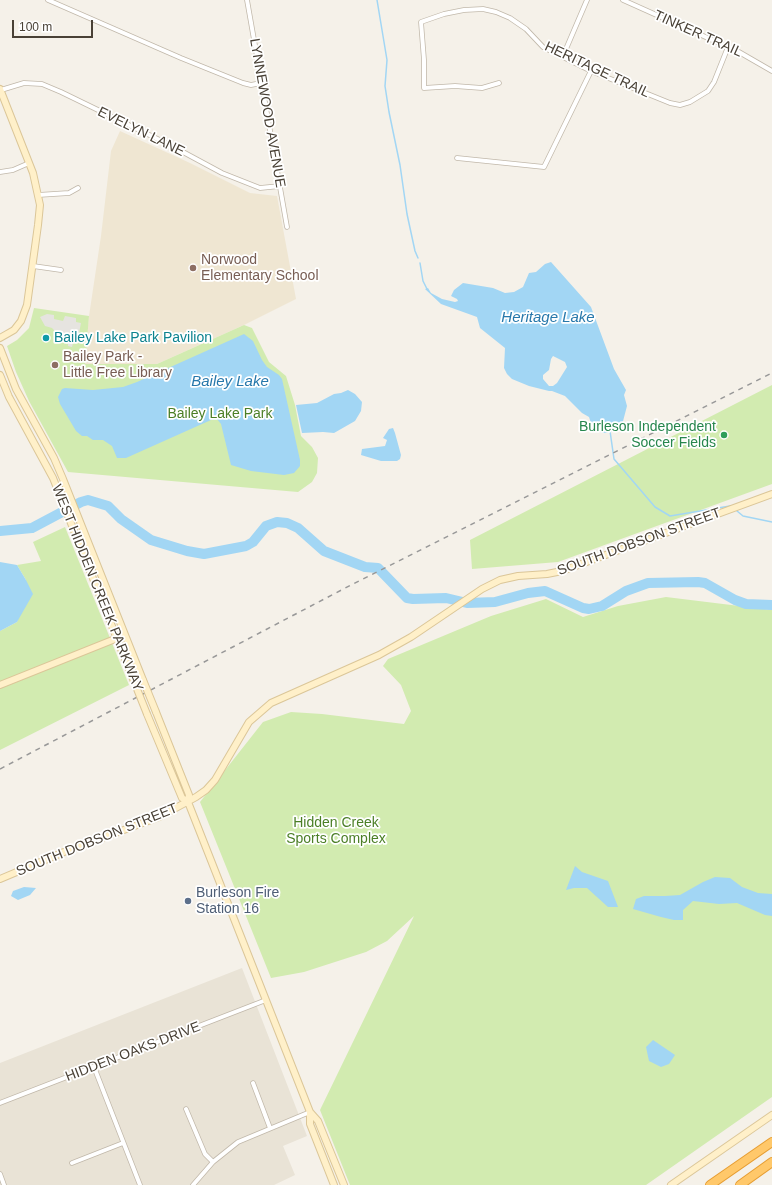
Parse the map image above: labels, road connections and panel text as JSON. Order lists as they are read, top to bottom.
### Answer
{
  "streets": {
    "main road": ["SOUTH DOBSON STREET", "WEST HIDDEN CREEK PARKWAY"],
    "street": [
      "TINKER TRAIL",
      "HERITAGE TRAIL",
      "LYNNEWOOD AVENUE",
      "EVELYN LANE",
      "HIDDEN OAKS DRIVE"
    ]
  },
  "crossings": [
    ["TINKER TRAIL", "HERITAGE TRAIL"],
    ["LYNNEWOOD AVENUE", "EVELYN LANE"],
    ["SOUTH DOBSON STREET", "WEST HIDDEN CREEK PARKWAY"]
  ],
  "water": ["Heritage Lake", "Bailey Lake"],
  "parks": ["Bailey Lake Park", "Hidden Creek Sports Complex"],
  "places": [
    "Norwood Elementary School",
    "Bailey Lake Park Pavilion",
    "Bailey Park - Little Free Library",
    "Burleson Independent Soccer Fields",
    "Burleson Fire Station 16"
  ],
  "scale_bar": "100 m"
}
